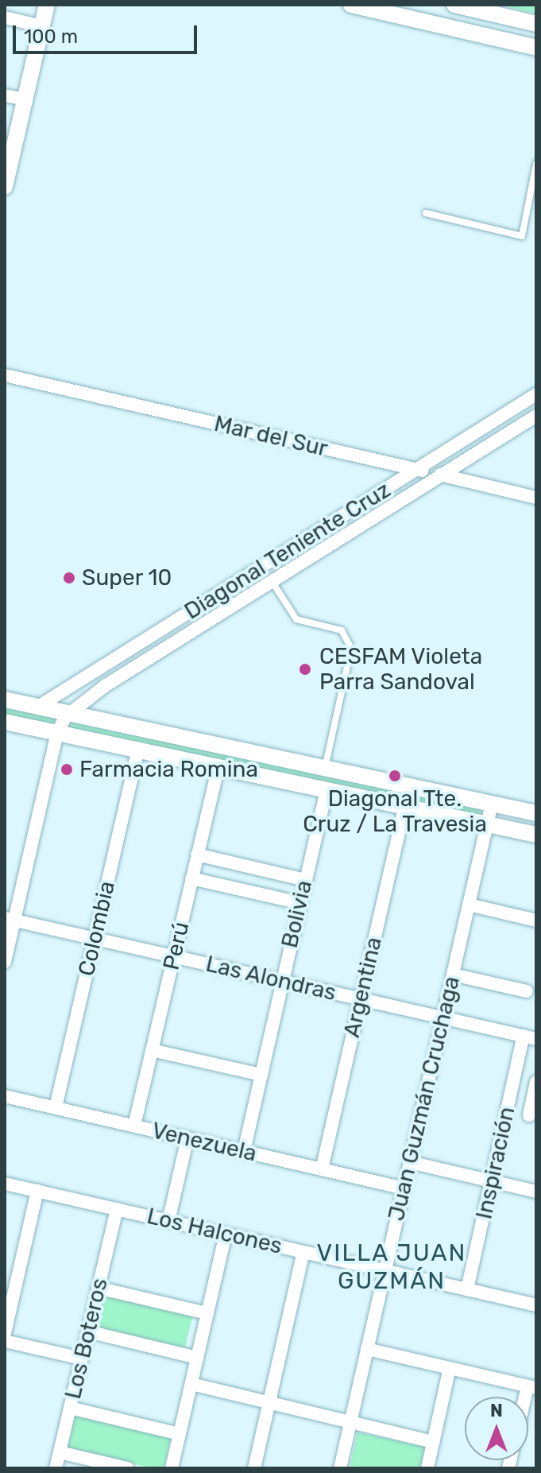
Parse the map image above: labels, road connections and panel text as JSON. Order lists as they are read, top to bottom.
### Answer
{
  "streets": {
    "street": [
      "Mar del Sur",
      "Diagonal Teniente Cruz",
      "Bolivia",
      "Colombia",
      "Perú",
      "Las Alondras",
      "Argentina",
      "Juan Guzmán Cruchaga",
      "Venezuela",
      "Inspiración",
      "Los Halcones",
      "Los Boteros"
    ]
  },
  "crossings": [
    ["Mar del Sur", "Diagonal Teniente Cruz"],
    ["Diagonal Teniente Cruz", "Las Alondras"],
    ["Bolivia", "Las Alondras"],
    ["Bolivia", "Venezuela"],
    ["Colombia", "Las Alondras"],
    ["Colombia", "Venezuela"],
    ["Perú", "Las Alondras"],
    ["Perú", "Venezuela"],
    ["Las Alondras", "Argentina"],
    ["Las Alondras", "Juan Guzmán Cruchaga"],
    ["Las Alondras", "Inspiración"],
    ["Argentina", "Venezuela"],
    ["Juan Guzmán Cruchaga", "Venezuela"],
    ["Juan Guzmán Cruchaga", "Los Halcones"],
    ["Inspiración", "Los Halcones"],
    ["Los Halcones", "Los Boteros"]
  ],
  "districts": ["VILLA JUAN GUZMÁN"],
  "places": [
    "Super 10",
    "CESFAM Violeta Parra Sandoval",
    "Farmacia Romina",
    "Diagonal Tte. Cruz / La Travesia"
  ],
  "scale_bar": "100 m",
  "north": "top"
}
